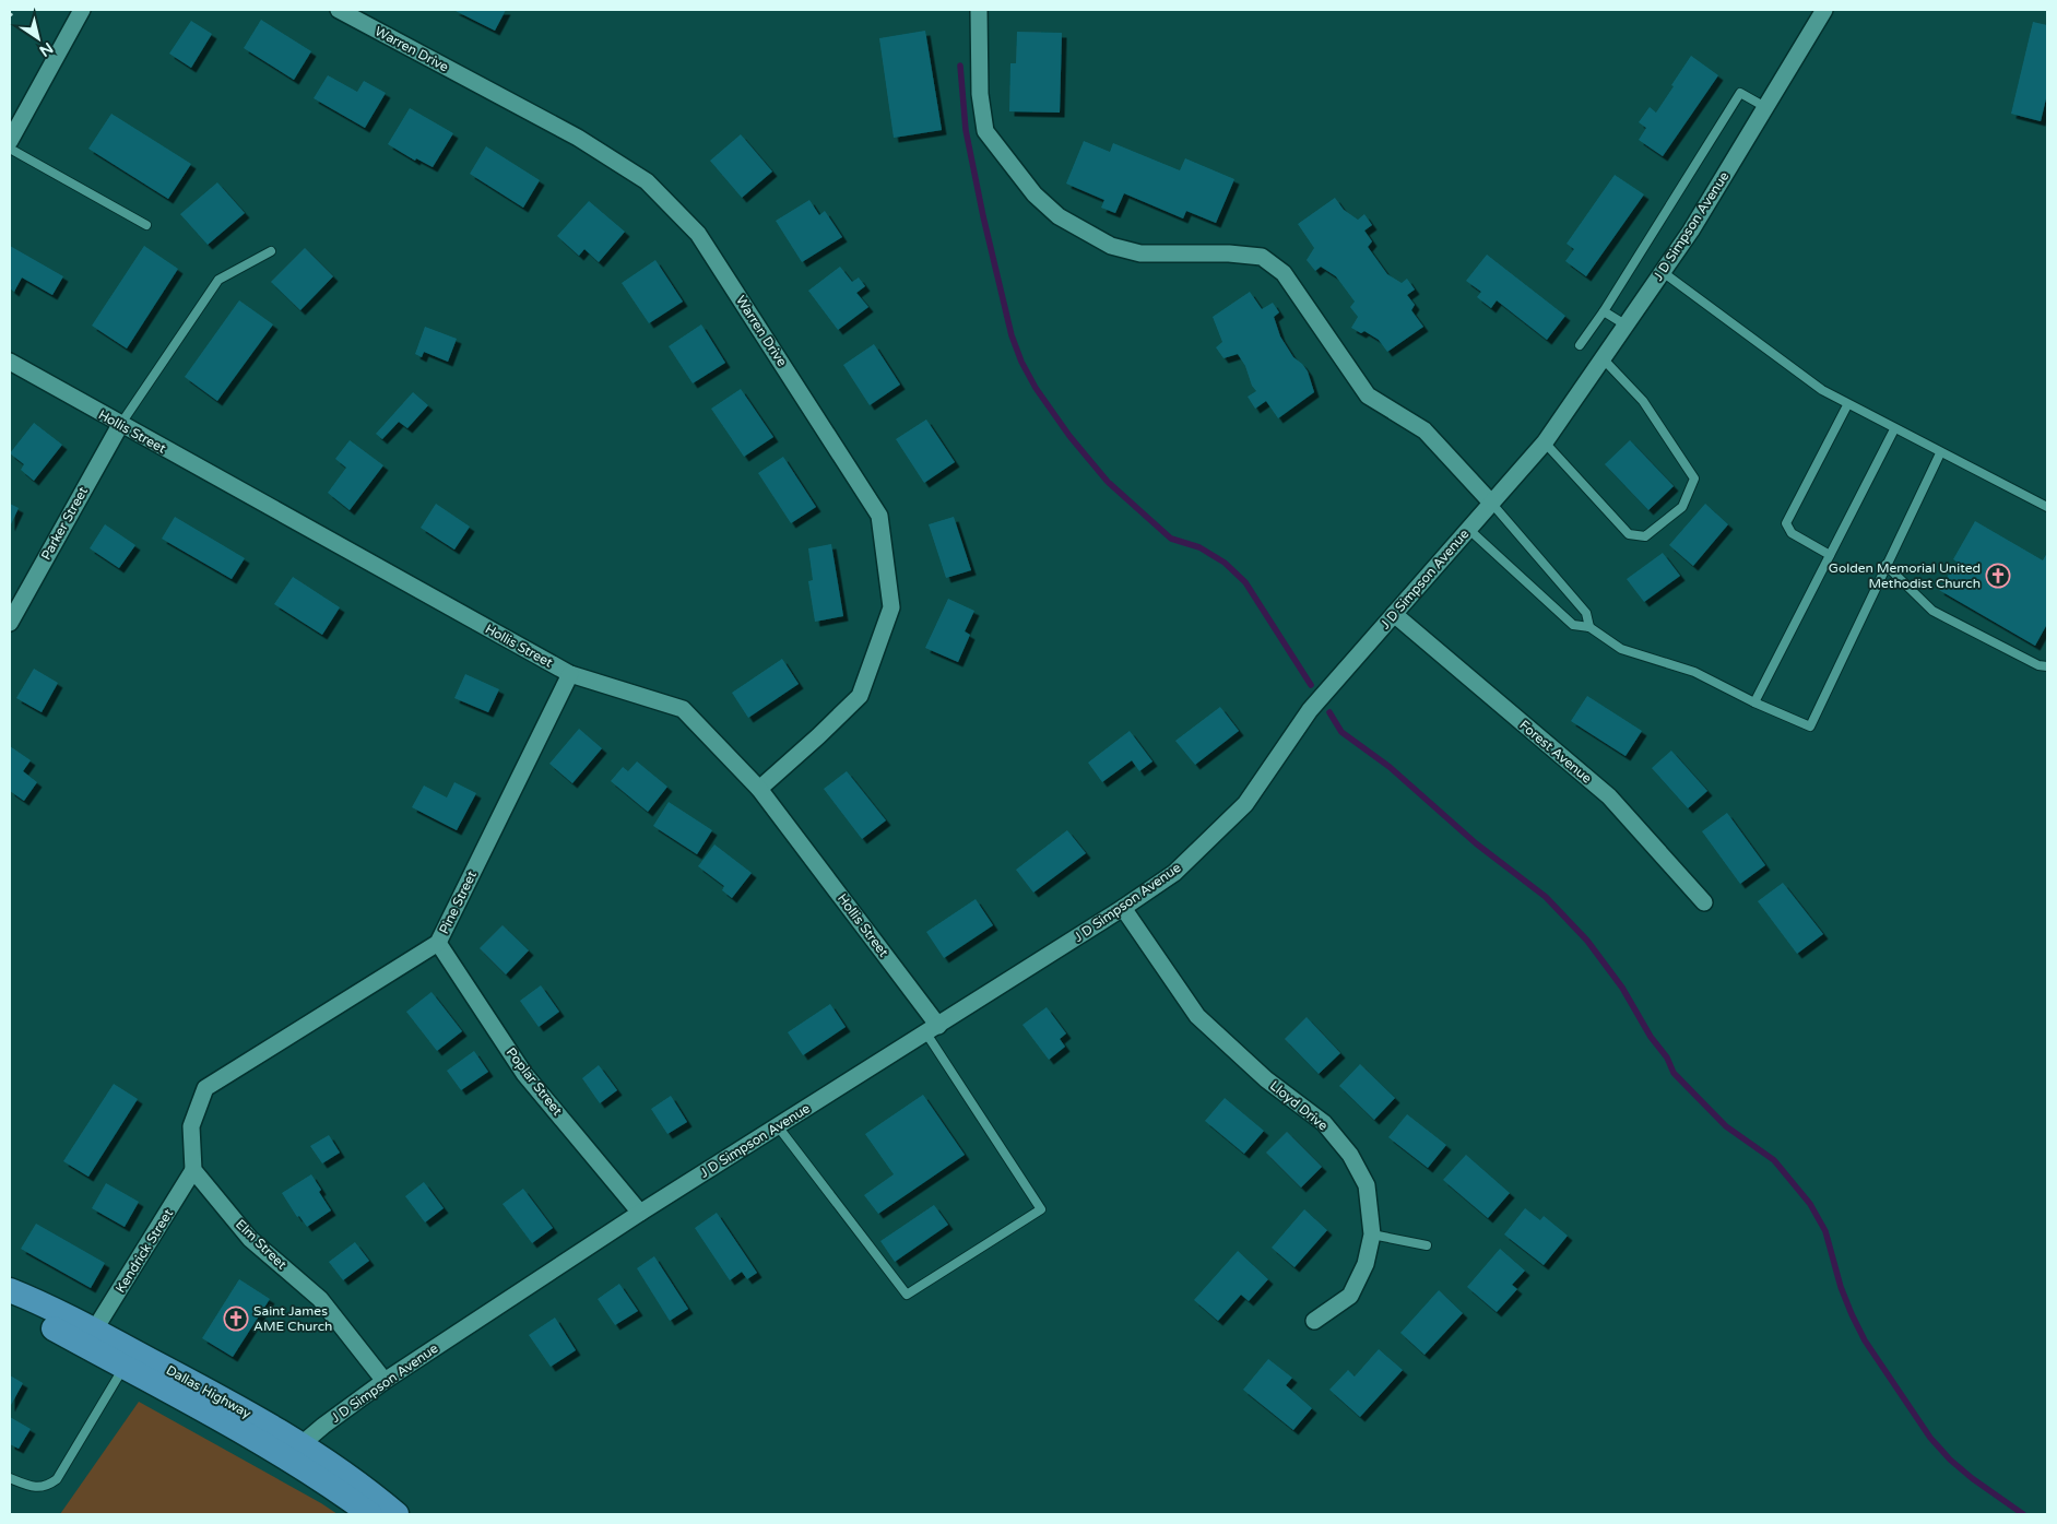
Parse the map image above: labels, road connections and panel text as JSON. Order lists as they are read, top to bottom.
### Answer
{
  "streets": {
    "main road": ["Dallas Highway"],
    "street": [
      "Warren Drive",
      "J D Simpson Avenue",
      "Hollis Street",
      "Parker Street",
      "Forest Avenue",
      "Pine Street",
      "Poplar Street",
      "Lloyd Drive",
      "Elm Street",
      "Kendrick Street"
    ]
  },
  "crossings": [
    ["Warren Drive", "Hollis Street"],
    ["J D Simpson Avenue", "Hollis Street"],
    ["J D Simpson Avenue", "Forest Avenue"],
    ["J D Simpson Avenue", "Poplar Street"],
    ["J D Simpson Avenue", "Lloyd Drive"],
    ["J D Simpson Avenue", "Elm Street"],
    ["J D Simpson Avenue", "Dallas Highway"],
    ["Hollis Street", "Parker Street"],
    ["Hollis Street", "Pine Street"],
    ["Pine Street", "Poplar Street"],
    ["Pine Street", "Elm Street"],
    ["Pine Street", "Kendrick Street"],
    ["Elm Street", "Kendrick Street"],
    ["Kendrick Street", "Dallas Highway"]
  ],
  "places": {
    "church": ["Golden Memorial United Methodist Church", "Saint James AME Church"]
  },
  "north": "bottom right"
}
